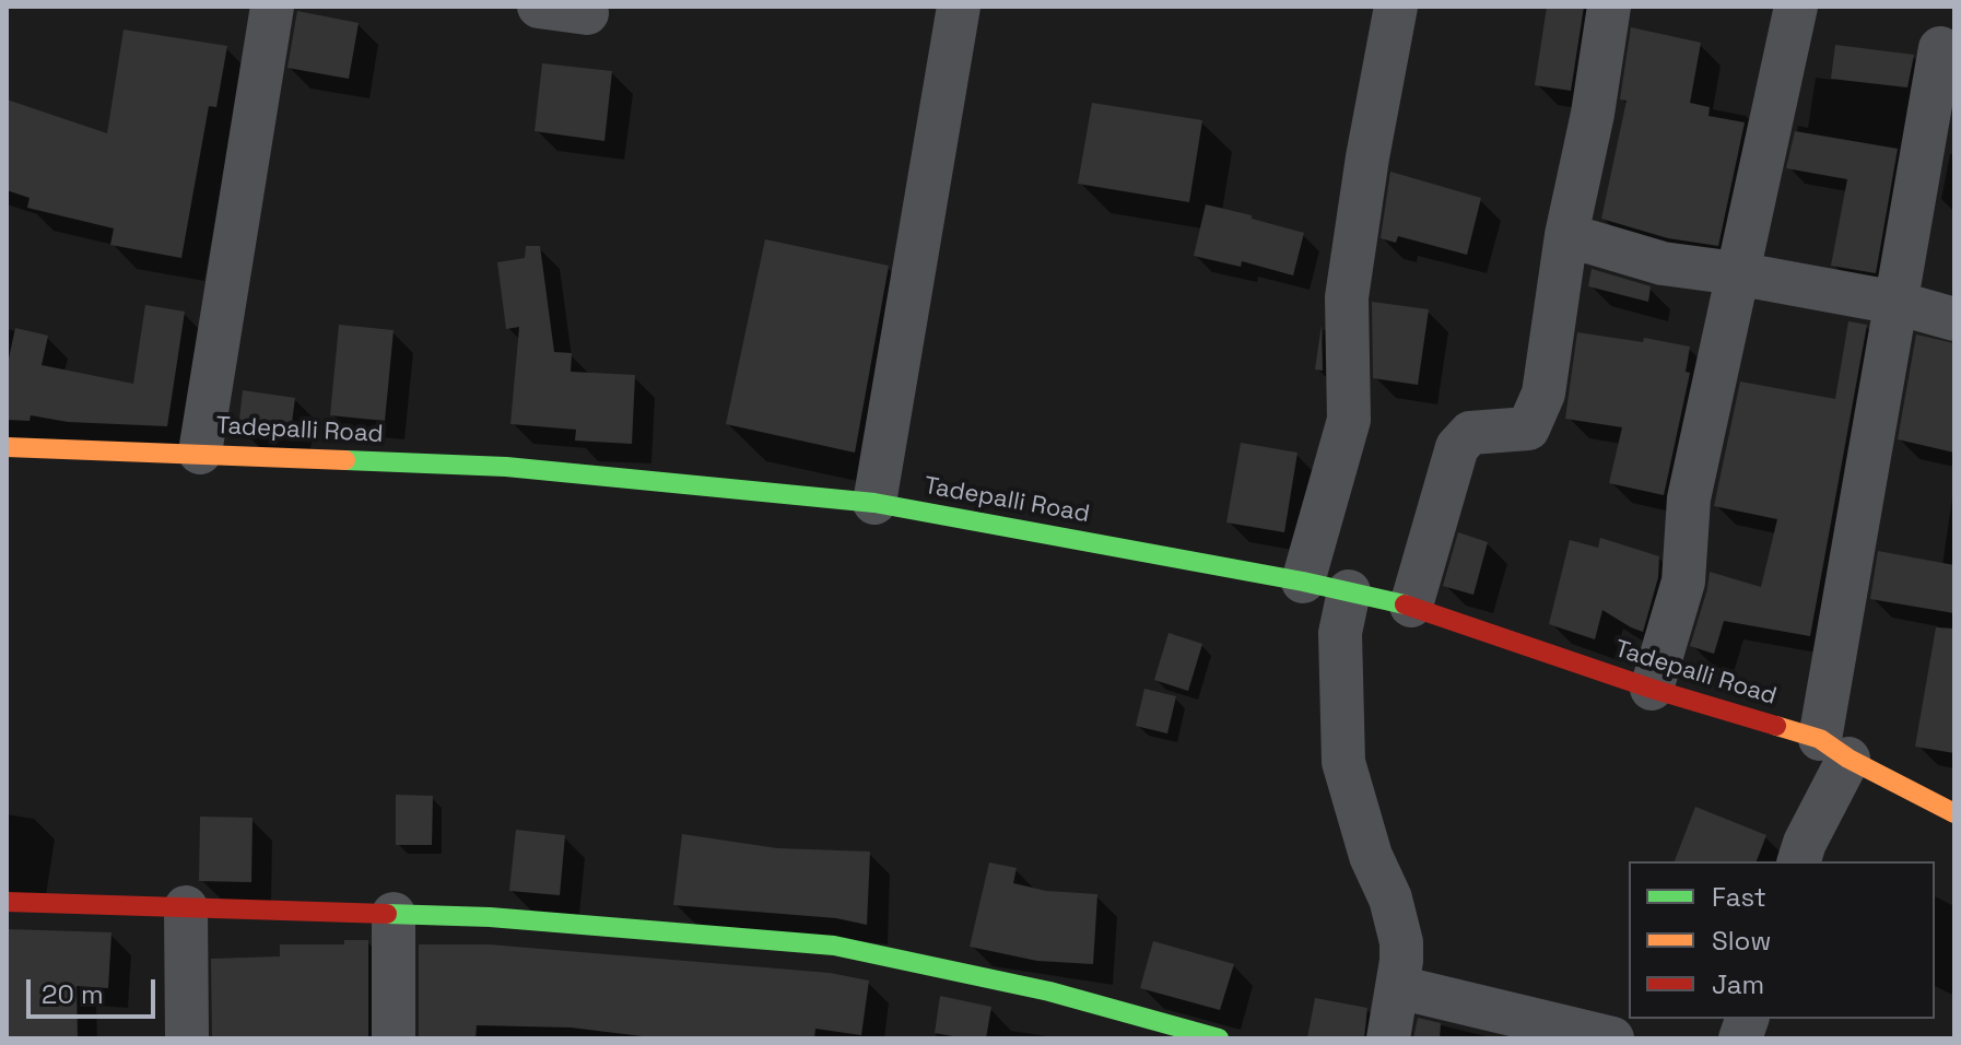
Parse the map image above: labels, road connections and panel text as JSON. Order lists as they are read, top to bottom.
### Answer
{
  "streets": {
    "street": ["Tadepalli Road"]
  },
  "legend": ["Fast", "Slow", "Jam"],
  "scale_bar": "20 m"
}
